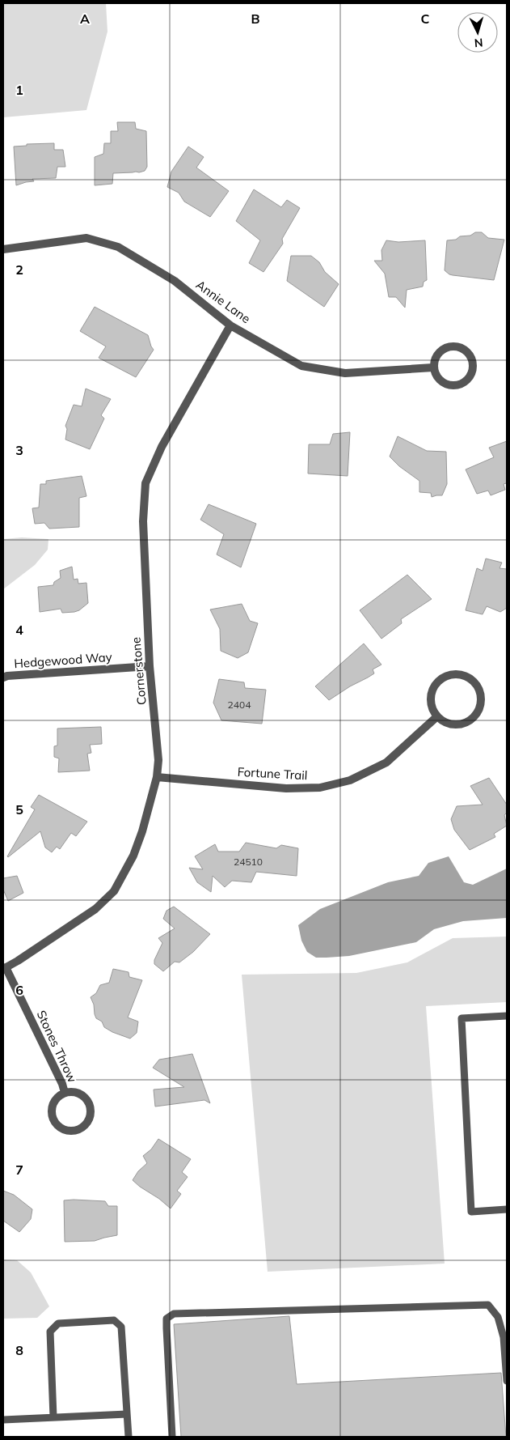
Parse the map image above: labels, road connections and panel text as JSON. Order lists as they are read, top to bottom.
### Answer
{
  "streets": {
    "street": [
      "Annie Lane",
      "Hedgewood Way",
      "Cornerstone",
      "Fortune Trail",
      "Stones Throw"
    ]
  },
  "crossings": [
    ["Annie Lane", "Cornerstone"],
    ["Hedgewood Way", "Cornerstone"],
    ["Cornerstone", "Fortune Trail"],
    ["Cornerstone", "Stones Throw"]
  ],
  "house_numbers": ["2404", "24510"],
  "north": "bottom",
  "grid": {
    "columns": ["A", "B", "C"],
    "rows": [
      "1",
      "2",
      "3",
      "4",
      "5",
      "6",
      "7",
      "8"
    ]
  }
}
